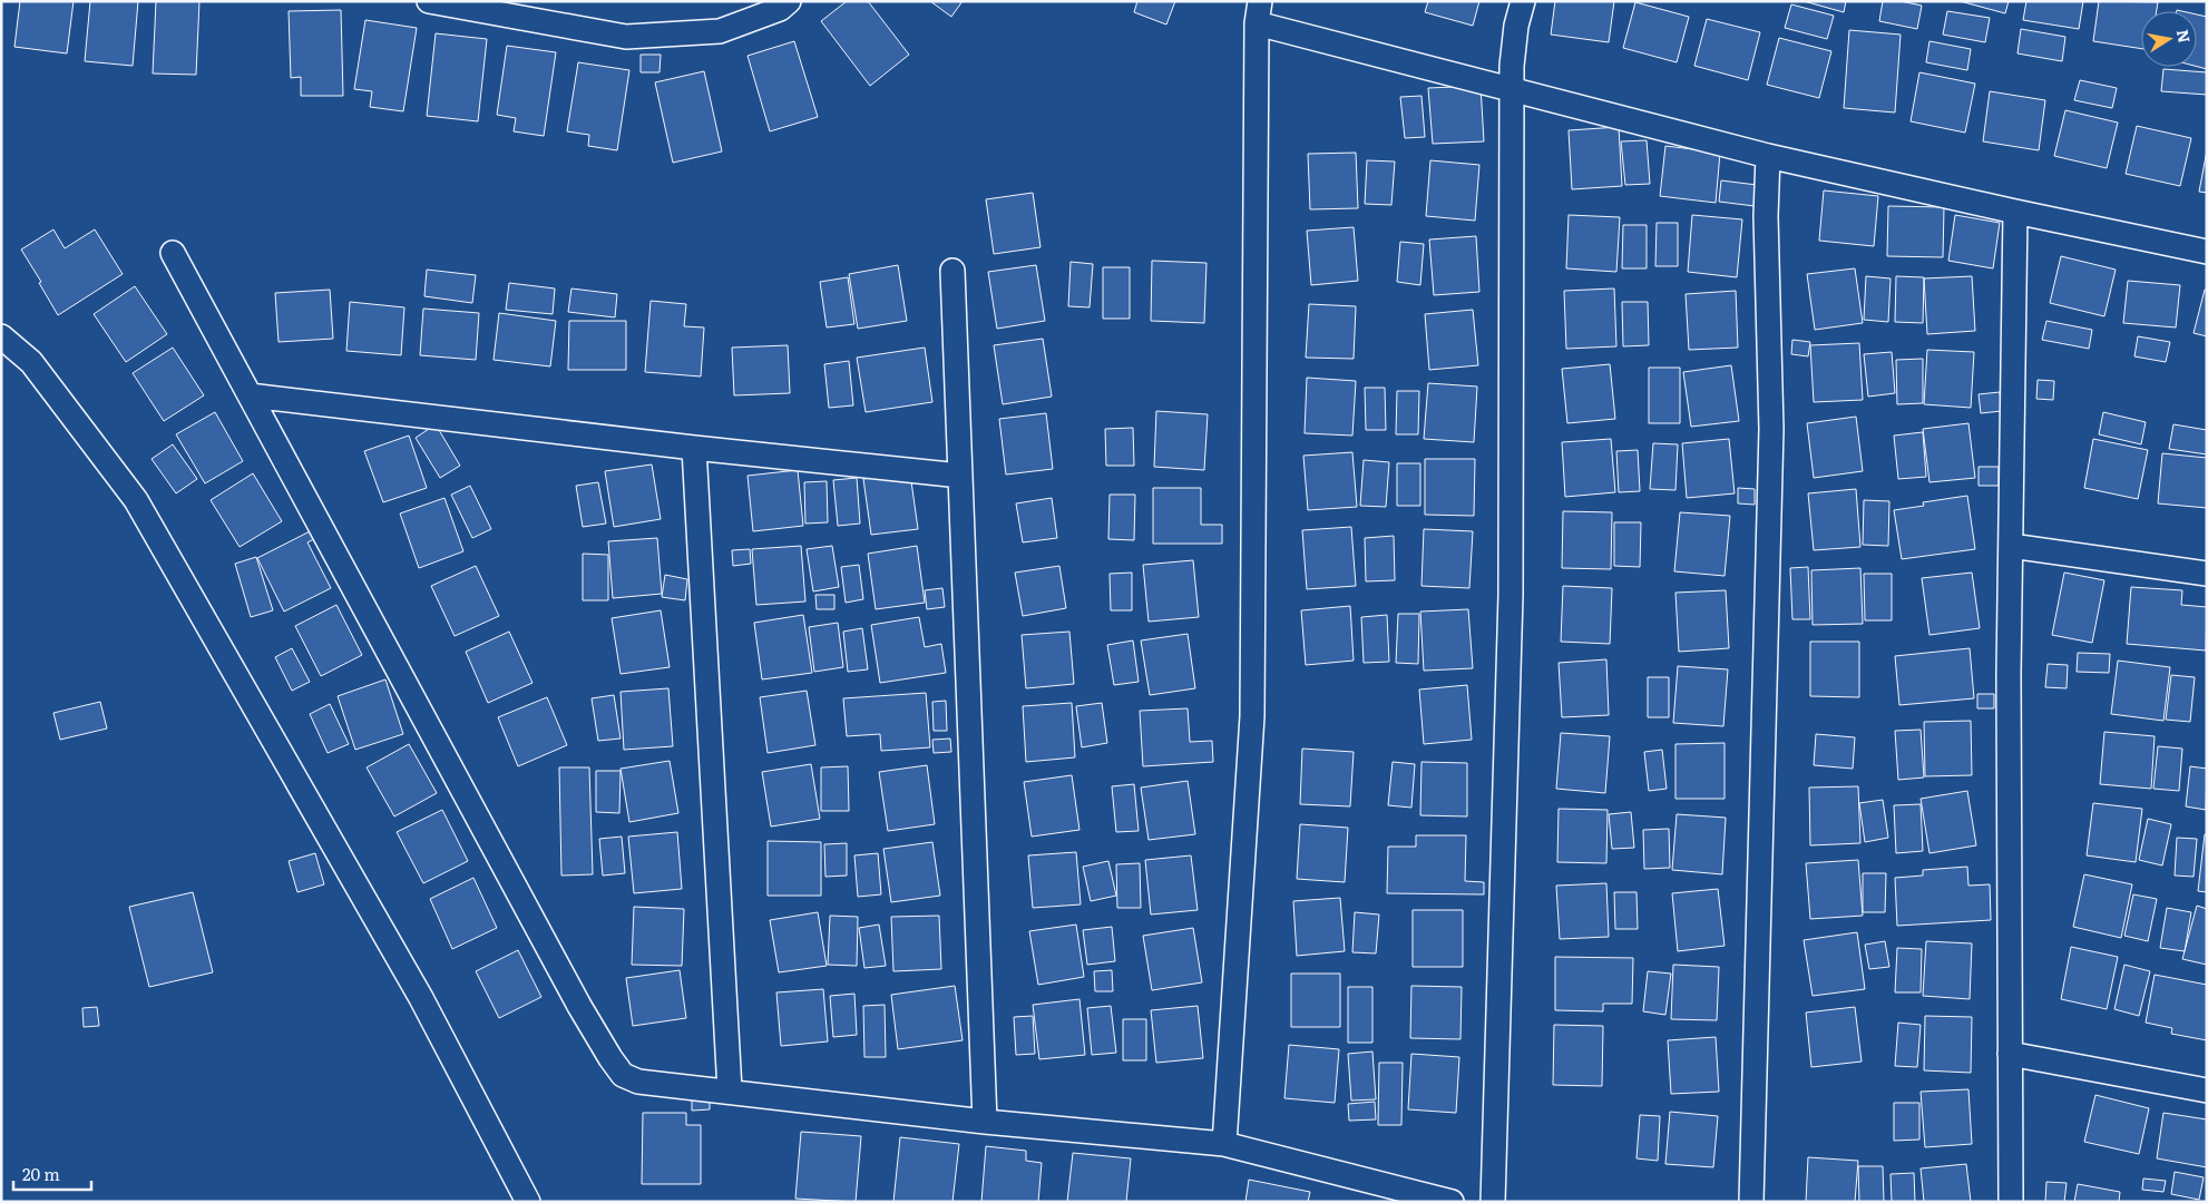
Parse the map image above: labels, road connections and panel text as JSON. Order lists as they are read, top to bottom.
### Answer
{
  "scale_bar": "20 m",
  "north": "right"
}
